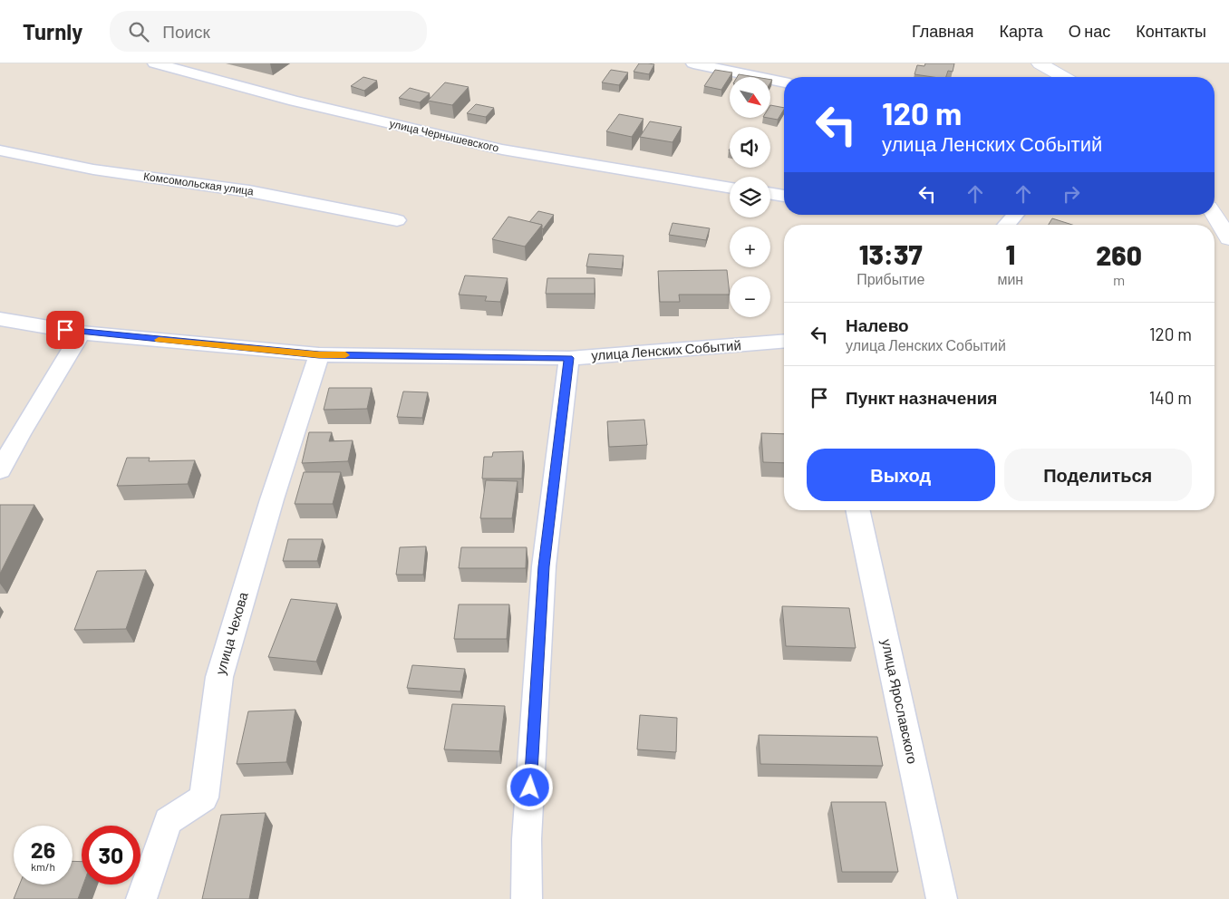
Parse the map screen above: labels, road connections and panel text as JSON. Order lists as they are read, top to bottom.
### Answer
{
  "streets": {
    "street": [
      "улица Чернышевского",
      "Комсомольская улица",
      "улица Ленских Событий",
      "улица Чехова",
      "улица Ярославского"
    ]
  },
  "crossings": [
    ["улица Ленских Событий", "улица Чехова"]
  ],
  "north": "bottom right",
  "page": {
    "header": "Turnly",
    "search": "Поиск",
    "nav": [
      "Главная",
      "Карта",
      "О нас",
      "Контакты"
    ],
    "map_buttons": ["+", "−"],
    "turn": ["120 m", "улица Ленских Событий"],
    "eta": [
      "13:37",
      "Прибытие",
      "1",
      "мин",
      "260",
      "m"
    ],
    "list": [
      {
        "name": "Налево",
        "note": "улица Ленских Событий",
        "value": "120 m"
      },
      {
        "name": "Пункт назначения",
        "value": "140 m"
      }
    ],
    "buttons": ["Выход", "Поделиться"],
    "speed": "26 km/h",
    "limit": "30"
  }
}
